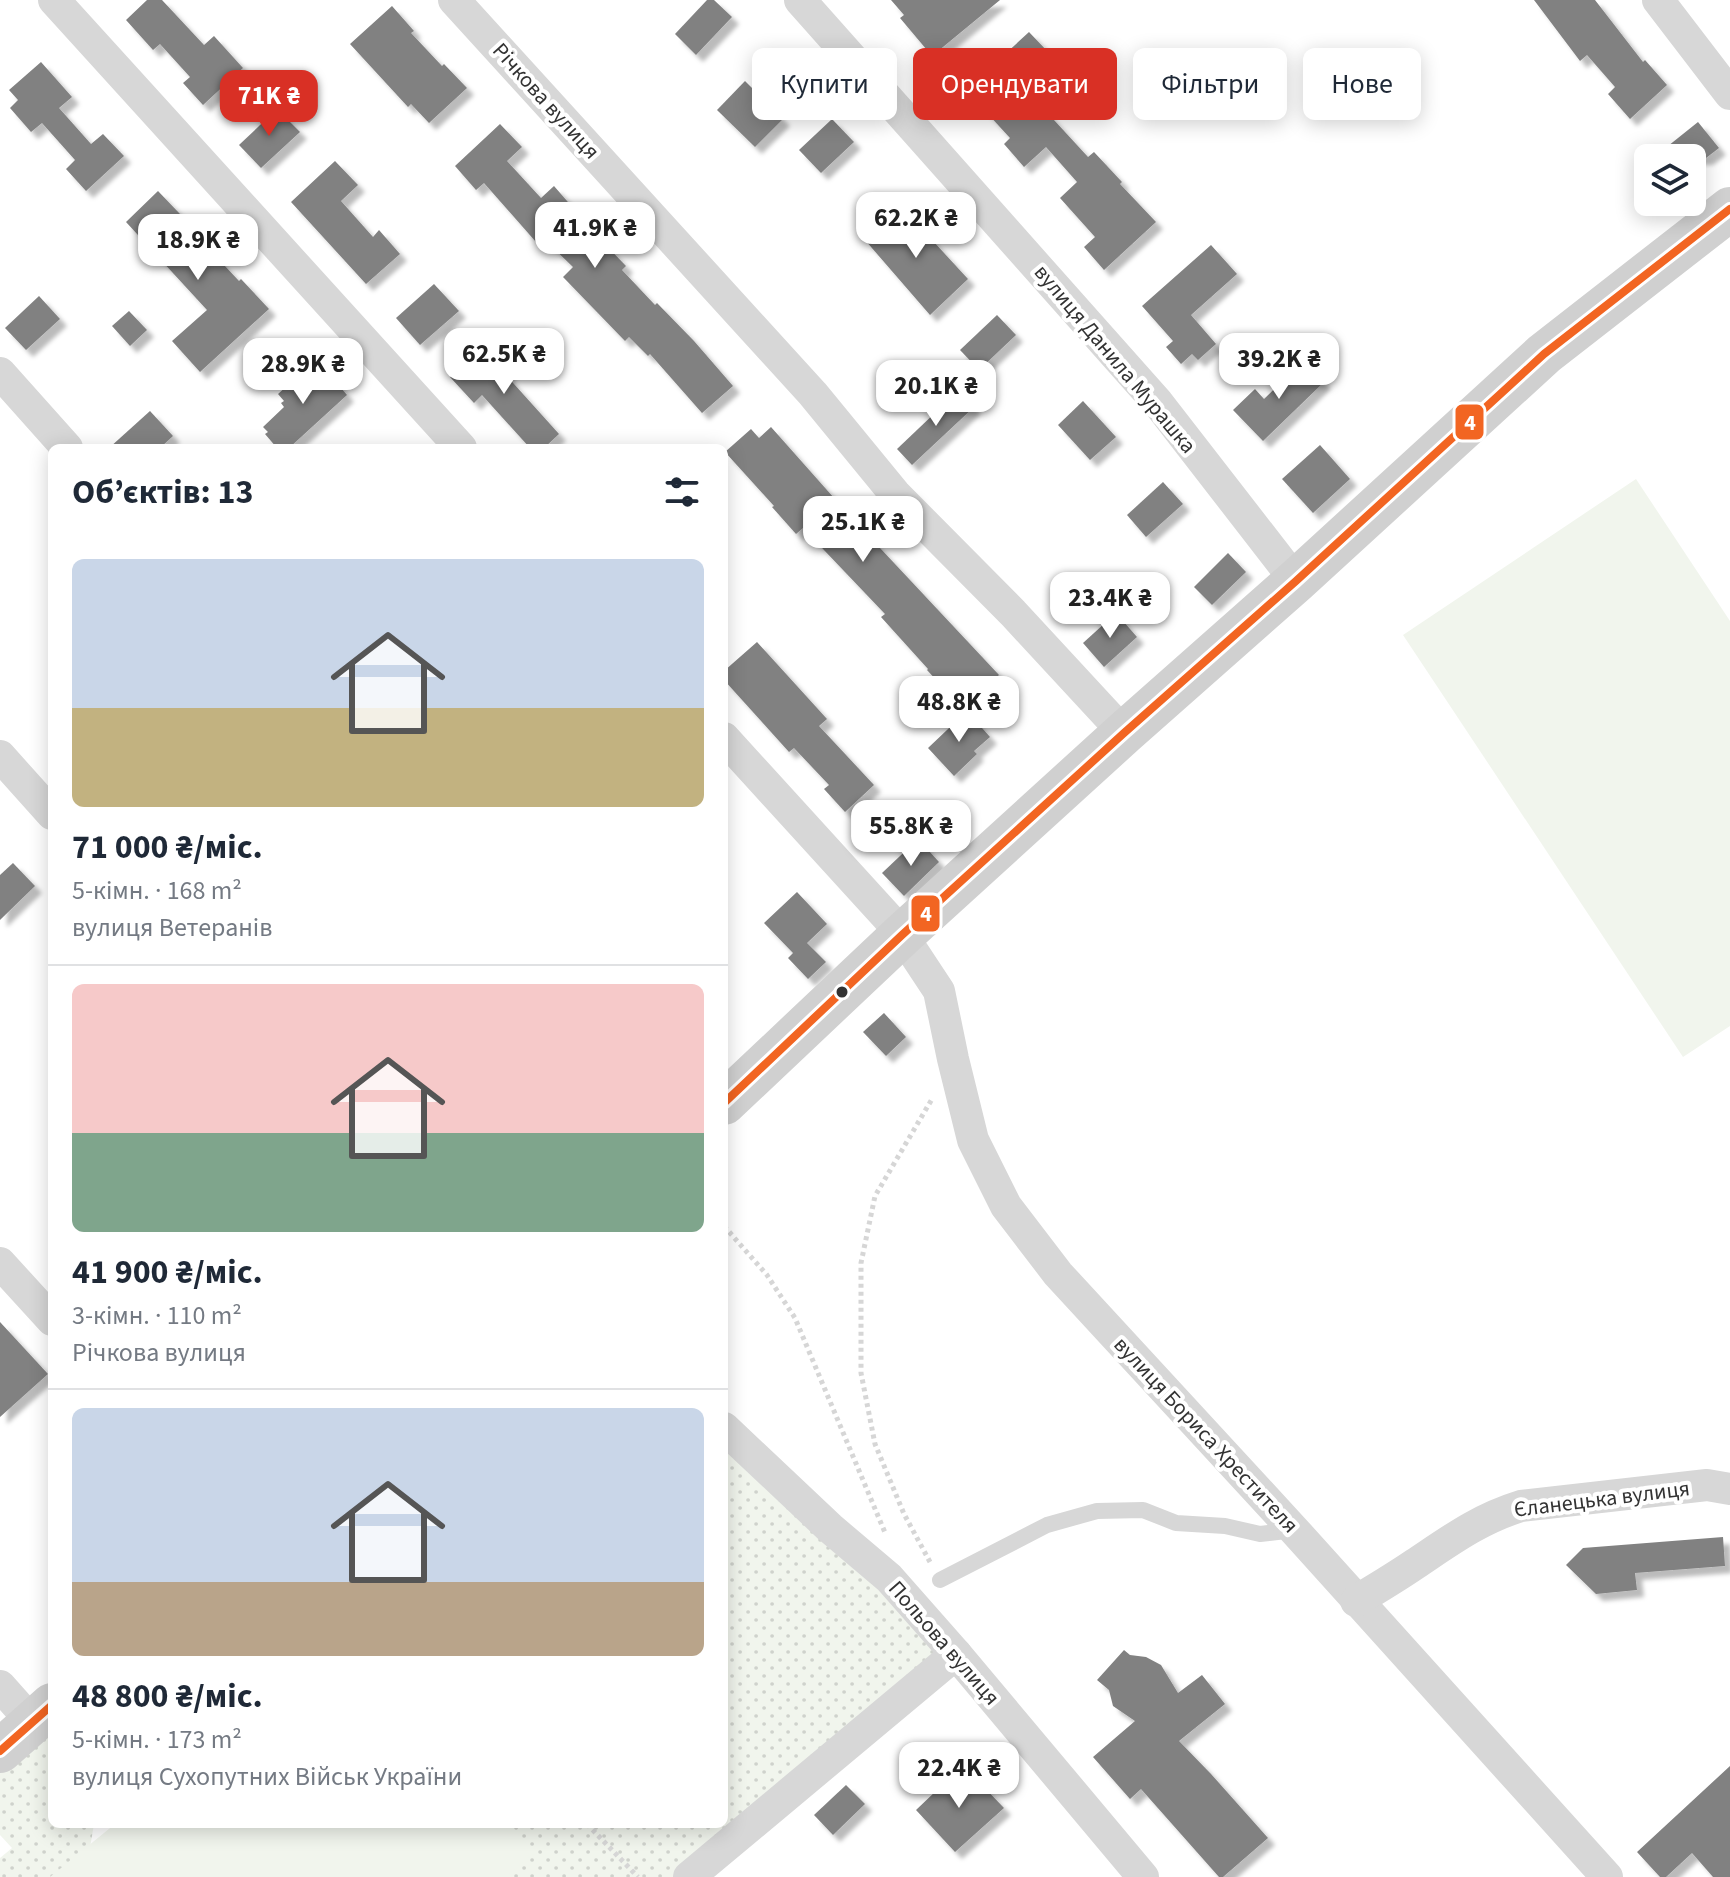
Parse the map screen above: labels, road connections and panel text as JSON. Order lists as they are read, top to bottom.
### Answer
{
  "streets": {
    "street": [
      "Річкова вулиця",
      "вулиця Данила Мурашка",
      "вулиця Бориса Хрестителя",
      "Єланецька вулиця",
      "Польова вулиця"
    ]
  },
  "crossings": [
    ["вулиця Бориса Хрестителя", "Єланецька вулиця"]
  ],
  "lines": ["transit line 4"],
  "page": {
    "chip": [
      "Купити",
      "Орендувати",
      "Фільтри",
      "Нове"
    ],
    "price": [
      "71K ₴",
      "62.2K ₴",
      "41.9K ₴",
      "18.9K ₴",
      "62.5K ₴",
      "39.2K ₴",
      "28.9K ₴",
      "20.1K ₴",
      "25.1K ₴",
      "23.4K ₴",
      "48.8K ₴",
      "55.8K ₴",
      "22.4K ₴"
    ],
    "heading": "Об’єктів: 13",
    "list": [
      {
        "name": "71 000 ₴/міс.",
        "note": "5-кімн. · 168 m² · вулиця Ветеранів"
      },
      {
        "name": "41 900 ₴/міс.",
        "note": "3-кімн. · 110 m² · Річкова вулиця"
      },
      {
        "name": "48 800 ₴/міс.",
        "note": "5-кімн. · 173 m² · вулиця Сухопутних Військ України"
      }
    ]
  }
}
